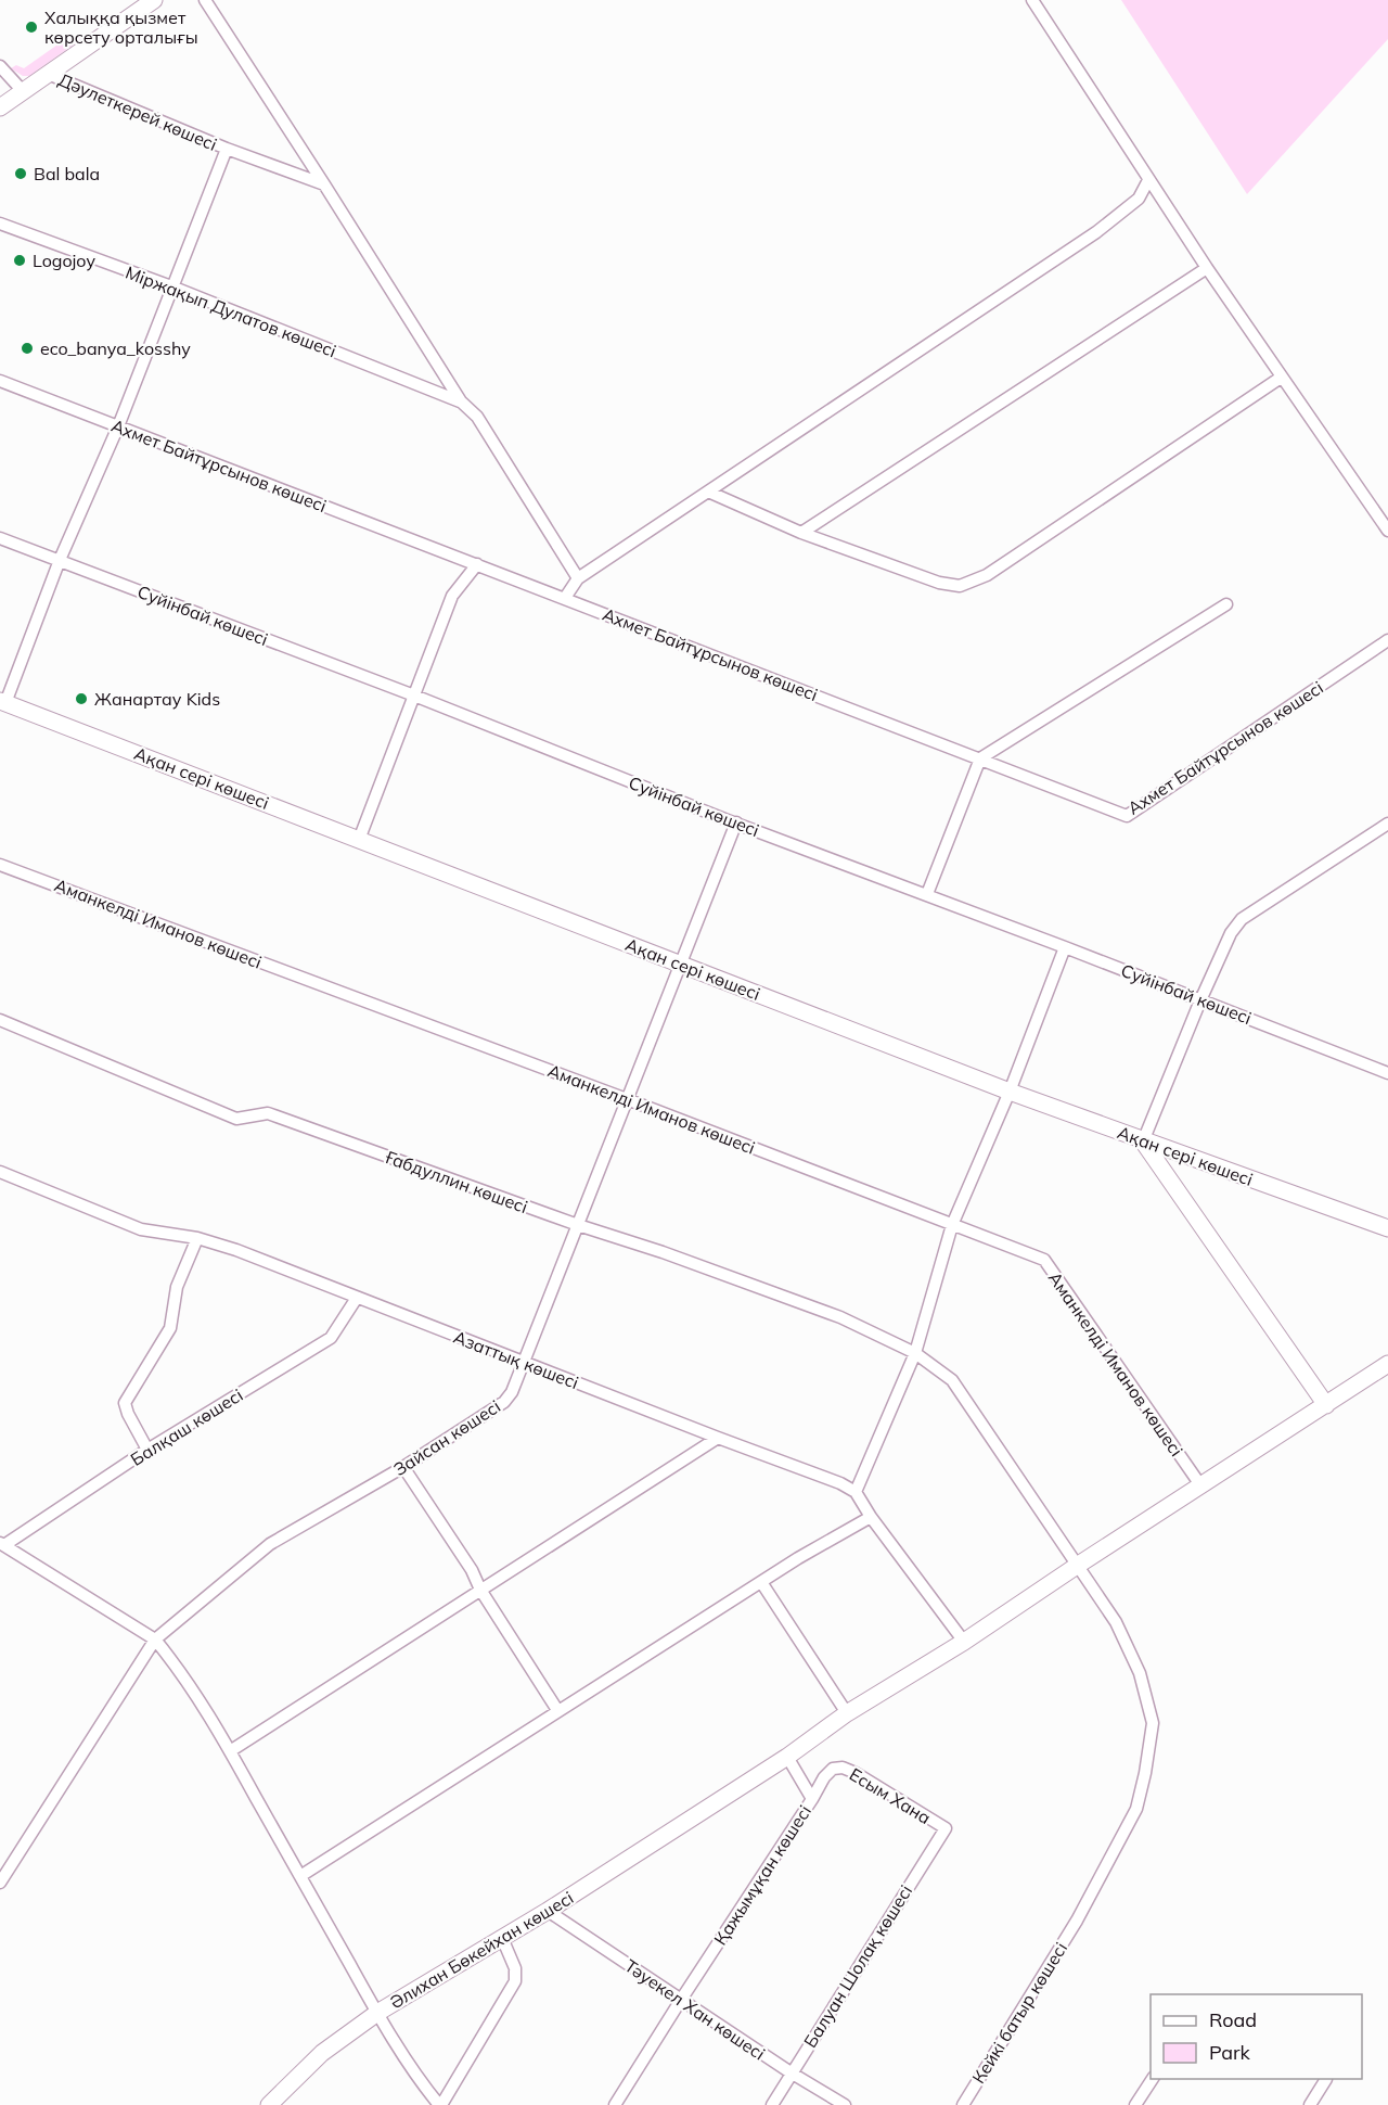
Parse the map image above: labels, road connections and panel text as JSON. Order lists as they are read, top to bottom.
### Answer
{
  "streets": {
    "street": [
      "Дәулеткерей көшесі",
      "Міржақып Дулатов көшесі",
      "Ахмет Байтұрсынов көшесі",
      "Суйінбай көшесі",
      "Ақан сері көшесі",
      "Аманкелді Иманов көшесі",
      "Ғабдуллин көшесі",
      "Азаттық көшесі",
      "Балқаш көшесі",
      "Зайсан көшесі",
      "Есым Хана",
      "Қажымұқан көшесі",
      "Әлихан Бөкейхан көшесі",
      "Балуан Шолақ көшесі",
      "Тәуекел Хан көшесі",
      "Кейкі батыр көшесі"
    ]
  },
  "crossings": [
    ["Суйінбай көшесі", "Зайсан көшесі"],
    ["Ақан сері көшесі", "Зайсан көшесі"],
    ["Аманкелді Иманов көшесі", "Зайсан көшесі"],
    ["Ғабдуллин көшесі", "Зайсан көшесі"],
    ["Ғабдуллин көшесі", "Кейкі батыр көшесі"],
    ["Азаттық көшесі", "Балқаш көшесі"],
    ["Азаттық көшесі", "Зайсан көшесі"],
    ["Зайсан көшесі", "Әлихан Бөкейхан көшесі"],
    ["Есым Хана", "Қажымұқан көшесі"],
    ["Есым Хана", "Балуан Шолақ көшесі"],
    ["Қажымұқан көшесі", "Әлихан Бөкейхан көшесі"],
    ["Қажымұқан көшесі", "Тәуекел Хан көшесі"],
    ["Әлихан Бөкейхан көшесі", "Тәуекел Хан көшесі"],
    ["Балуан Шолақ көшесі", "Тәуекел Хан көшесі"]
  ],
  "places": [
    "Халыққа қызмет көрсету орталығы",
    "Bal bala",
    "Logojoy",
    "eco_banya_kosshy",
    "Жанартау Kids"
  ],
  "legend": ["Road", "Park"]
}
